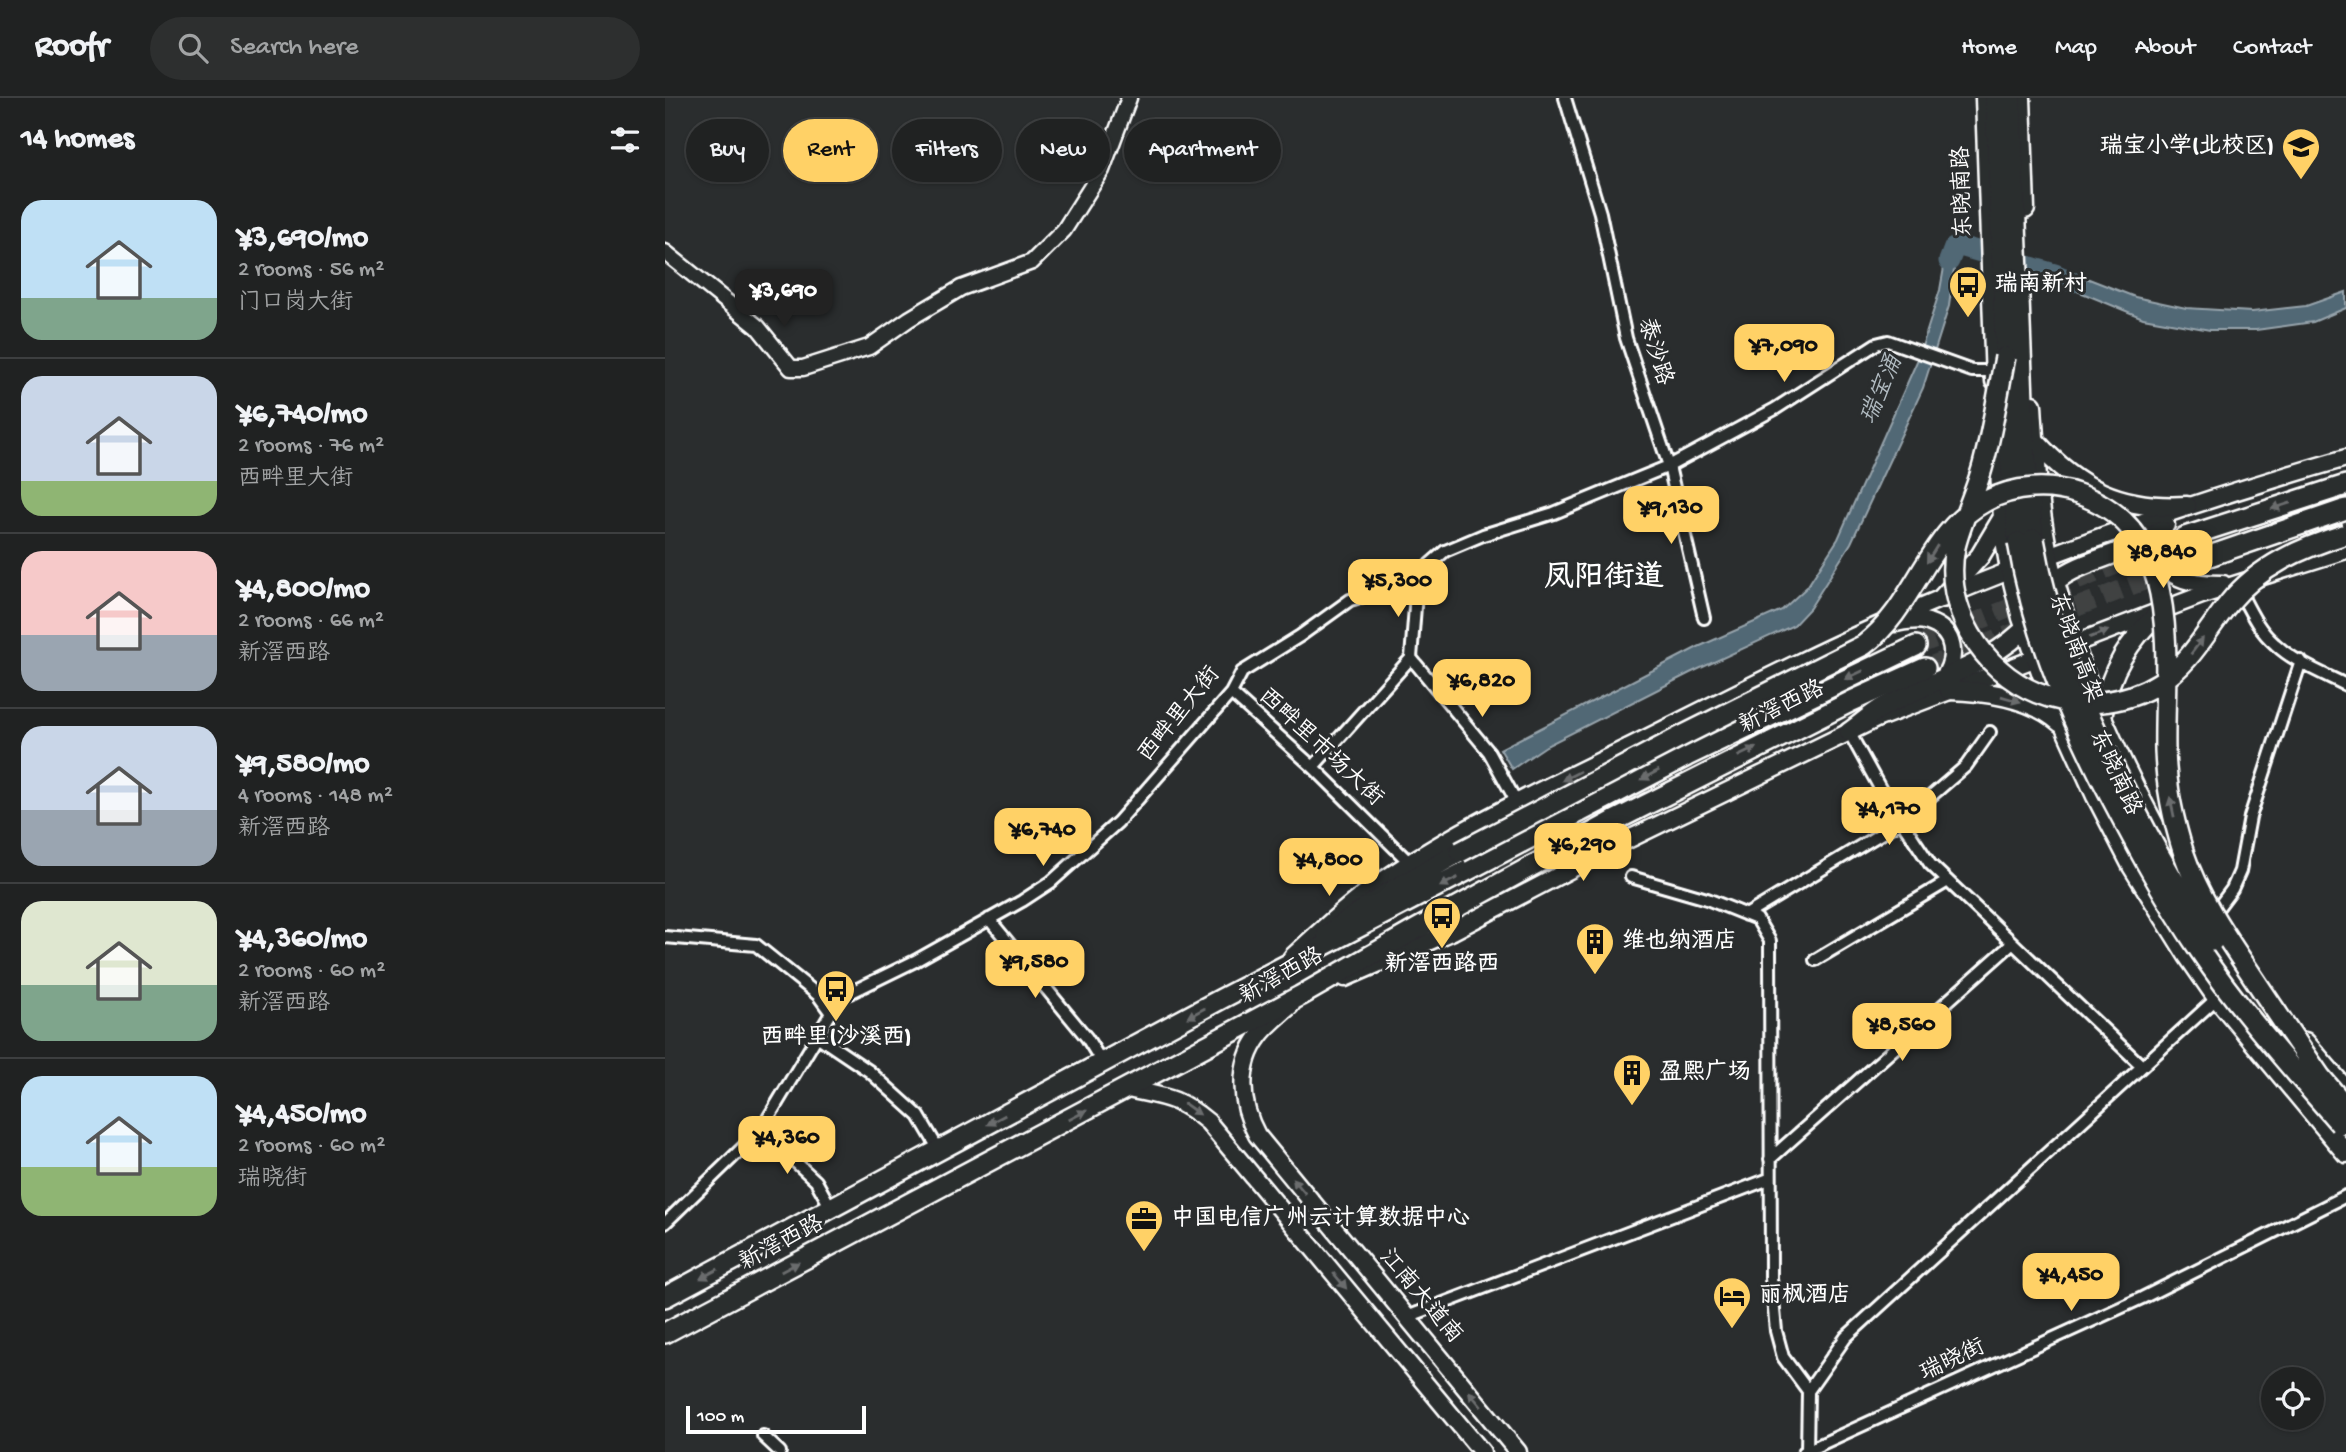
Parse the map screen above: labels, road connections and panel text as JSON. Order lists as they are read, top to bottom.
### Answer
{
  "streets": {
    "highway": ["东晓南高架", "新滘西路"],
    "main road": ["东晓南路", "江南大道南"],
    "street": [
      "泰沙路",
      "西畔里大街",
      "西畔里市场大街",
      "瑞晓街"
    ]
  },
  "crossings": [
    ["东晓南路", "东晓南高架"],
    ["新滘西路", "江南大道南"],
    ["西畔里大街", "西畔里市场大街"]
  ],
  "districts": ["凤阳街道"],
  "water": ["瑞宝涌"],
  "places": {
    "school or university": ["瑞宝小学(北校区)"],
    "bus stop": ["瑞南新村", "新滘西路西", "西畔里(沙溪西)"],
    "building": ["维也纳酒店", "盈熙广场"],
    "office": ["中国电信广州云计算数据中心"],
    "hotel": ["丽枫酒店"]
  },
  "scale_bar": "100 m",
  "page": {
    "header": "Roofr",
    "search": "Search here",
    "nav": [
      "Home",
      "Map",
      "About",
      "Contact"
    ],
    "heading": "14 homes",
    "chip": [
      "Buy",
      "Rent",
      "Filters",
      "New",
      "Apartment"
    ],
    "list": [
      {
        "name": "¥3,690/mo",
        "note": "2 rooms · 56 m² · 门口岗大街"
      },
      {
        "name": "¥6,740/mo",
        "note": "2 rooms · 76 m² · 西畔里大街"
      },
      {
        "name": "¥4,800/mo",
        "note": "2 rooms · 66 m² · 新滘西路"
      },
      {
        "name": "¥9,580/mo",
        "note": "4 rooms · 148 m² · 新滘西路"
      },
      {
        "name": "¥4,360/mo",
        "note": "2 rooms · 60 m² · 新滘西路"
      },
      {
        "name": "¥4,450/mo",
        "note": "2 rooms · 60 m² · 瑞晓街"
      }
    ],
    "price": [
      "¥3,690",
      "¥7,090",
      "¥9,130",
      "¥8,840",
      "¥5,300",
      "¥6,820",
      "¥4,170",
      "¥6,740",
      "¥6,290",
      "¥4,800",
      "¥9,580",
      "¥8,560",
      "¥4,360",
      "¥4,450"
    ],
    "scale": "100 m"
  }
}
